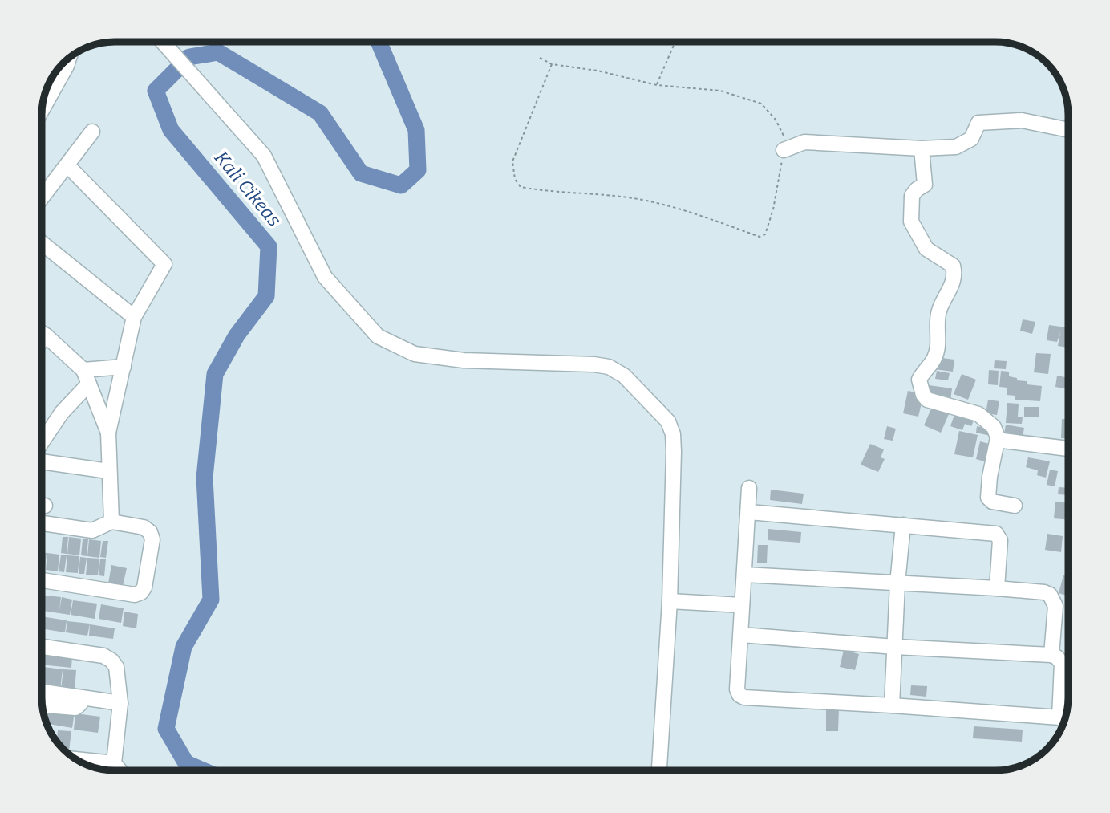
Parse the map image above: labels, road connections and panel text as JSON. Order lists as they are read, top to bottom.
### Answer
{
  "water": ["Kali Cikeas"]
}
